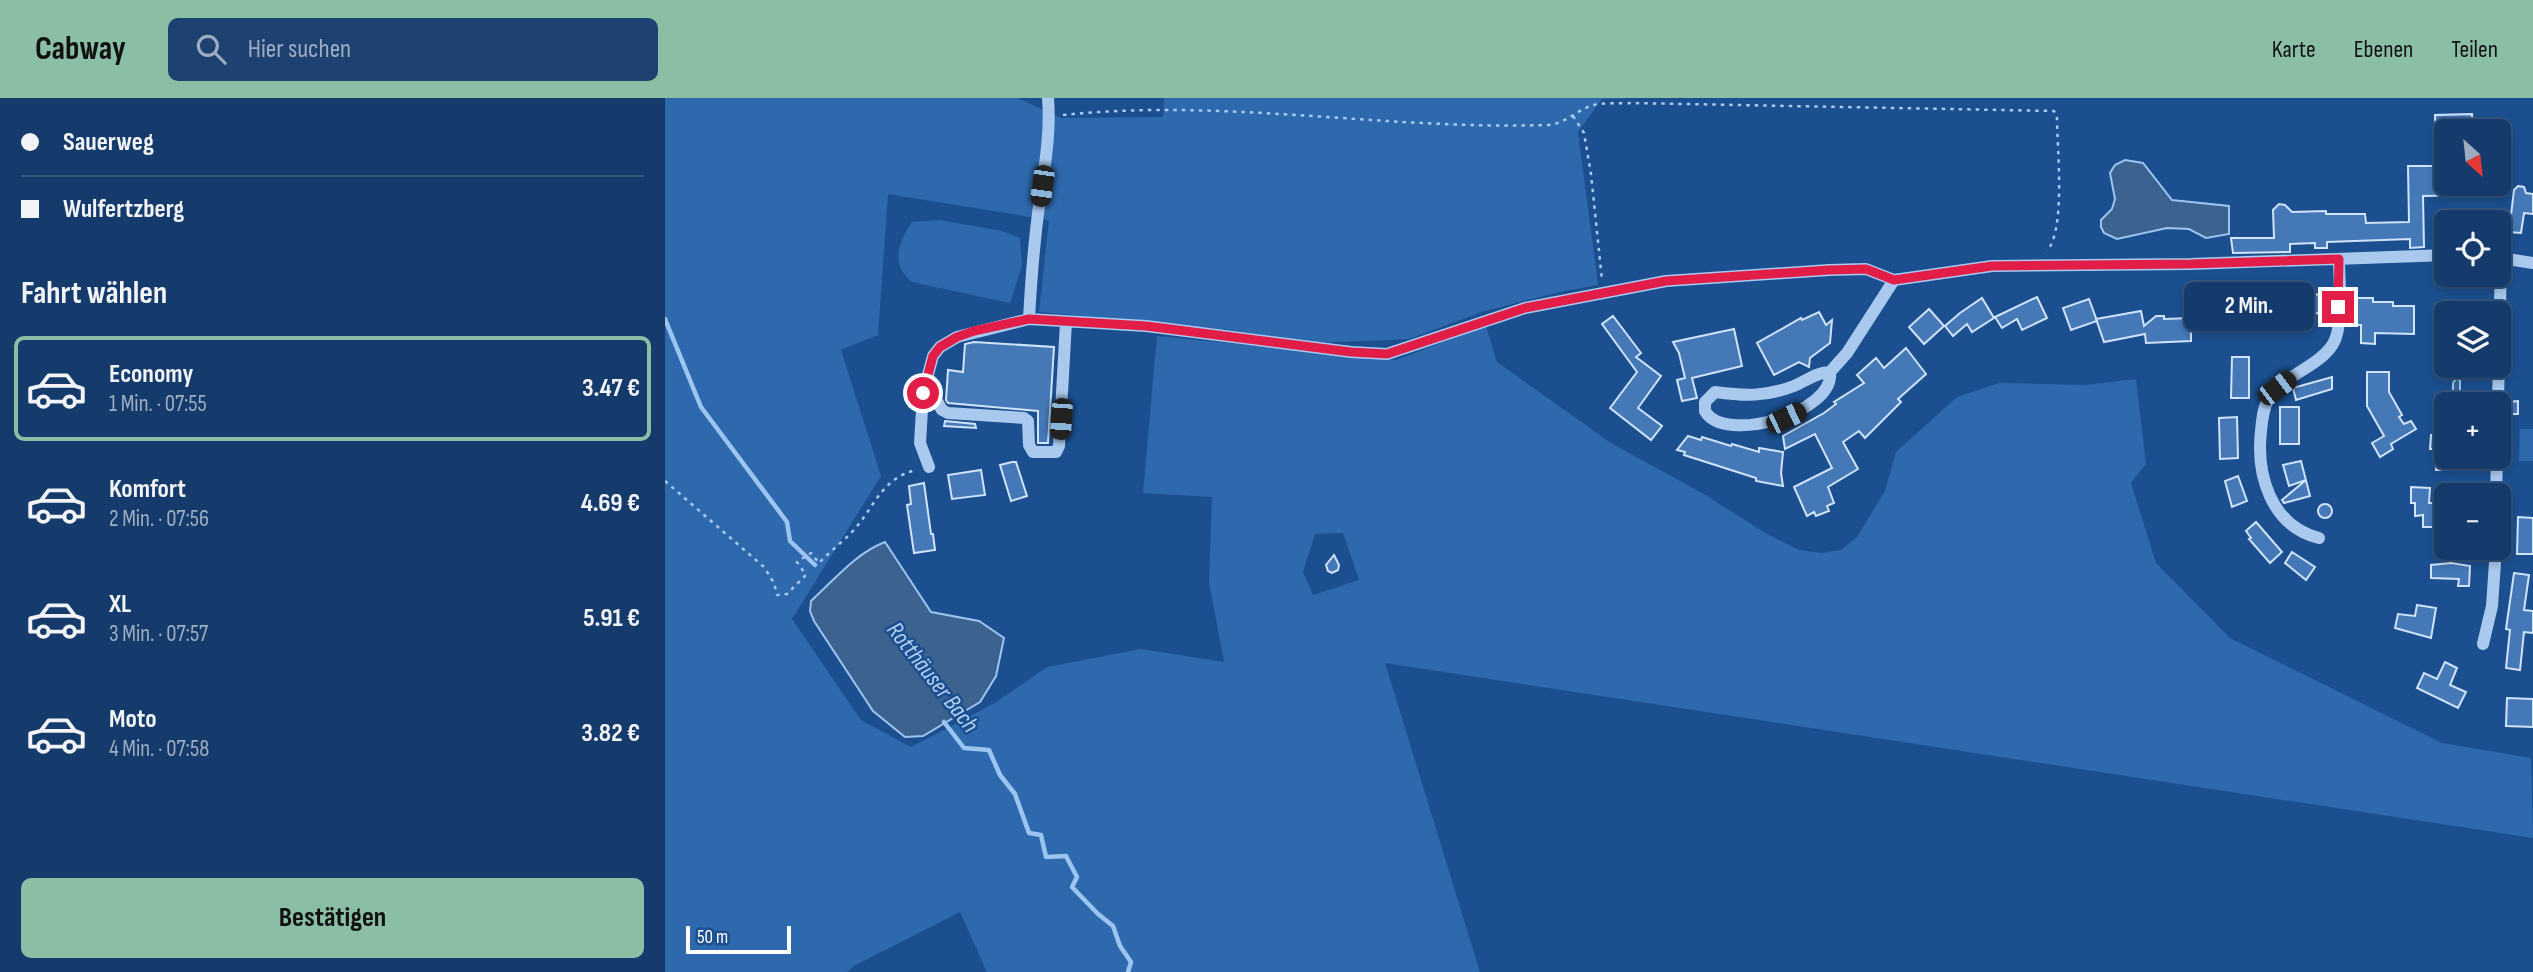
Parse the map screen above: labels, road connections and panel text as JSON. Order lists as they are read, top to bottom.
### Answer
{
  "water": ["Rotthäuser Bach"],
  "scale_bar": "50 m",
  "north": "bottom right",
  "page": {
    "header": "Cabway",
    "search": "Hier suchen",
    "nav": ["Karte", "Ebenen", "Teilen"],
    "banner": ["Sauerweg", "Wulfertzberg"],
    "map_buttons": ["+", "−"],
    "heading": "Fahrt wählen",
    "bubble": "2 Min.",
    "list": [
      {
        "name": "Economy",
        "note": "1 Min. · 07:55",
        "value": "3.47 €"
      },
      {
        "name": "Komfort",
        "note": "2 Min. · 07:56",
        "value": "4.69 €"
      },
      {
        "name": "XL",
        "note": "3 Min. · 07:57",
        "value": "5.91 €"
      },
      {
        "name": "Moto",
        "note": "4 Min. · 07:58",
        "value": "3.82 €"
      }
    ],
    "buttons": "Bestätigen",
    "scale": "50 m"
  }
}
